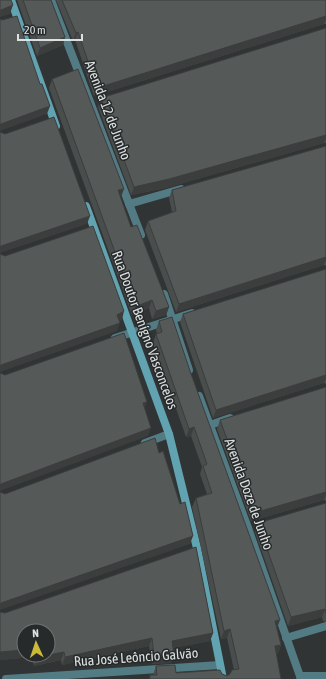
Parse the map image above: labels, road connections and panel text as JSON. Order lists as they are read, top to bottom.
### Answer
{
  "streets": {
    "main road": ["Rua Doutor Benígno Vasconcelos"],
    "street": ["Avenida 12 de Junho", "Avenida Doze de Junho", "Rua José Leôncio Galvão"]
  },
  "crossings": [
    ["Rua Doutor Benígno Vasconcelos", "Rua José Leôncio Galvão"]
  ],
  "scale_bar": "20 m",
  "north": "top"
}
